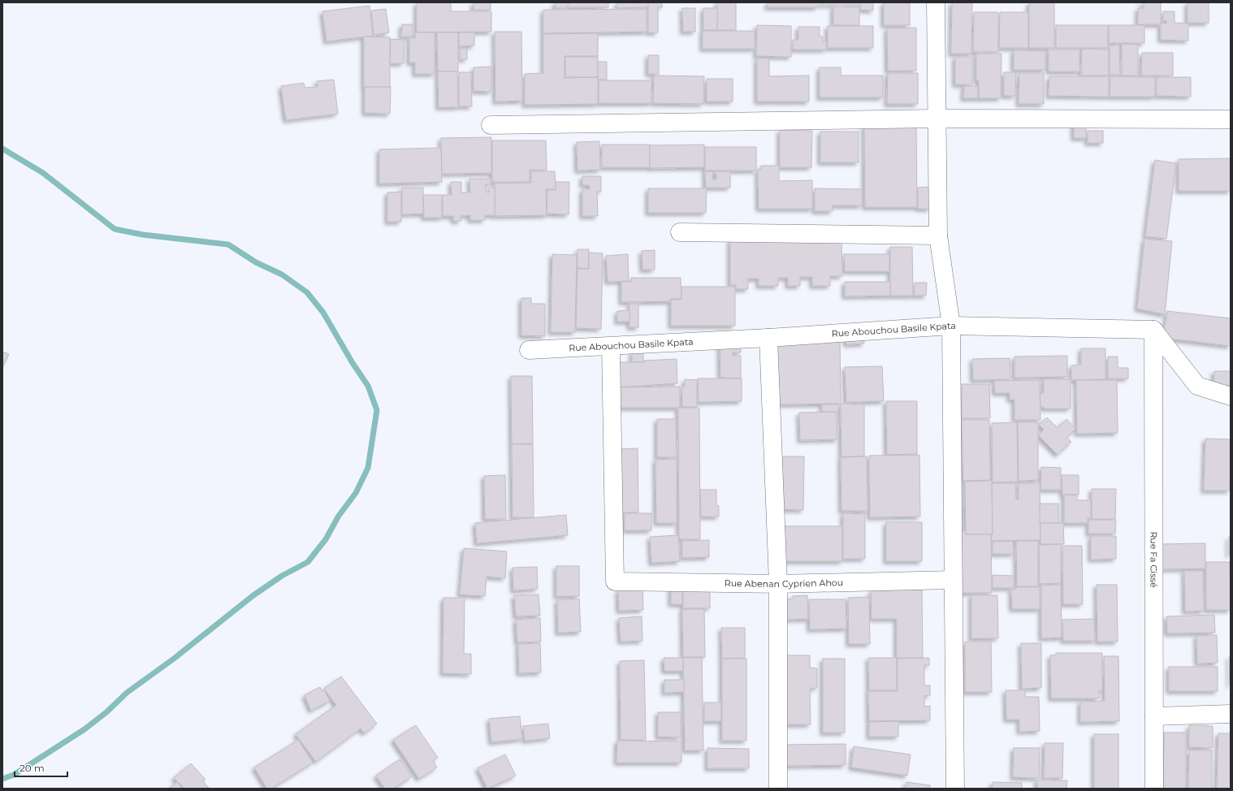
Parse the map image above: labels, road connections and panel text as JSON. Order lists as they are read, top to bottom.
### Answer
{
  "streets": {
    "street": ["Rue Abouchou Basile Kpata", "Rue Fa Cissé", "Rue Abenan Cyprien Ahou"]
  },
  "crossings": [
    ["Rue Abouchou Basile Kpata", "Rue Fa Cissé"],
    ["Rue Abouchou Basile Kpata", "Rue Abenan Cyprien Ahou"]
  ],
  "scale_bar": "20 m"
}
